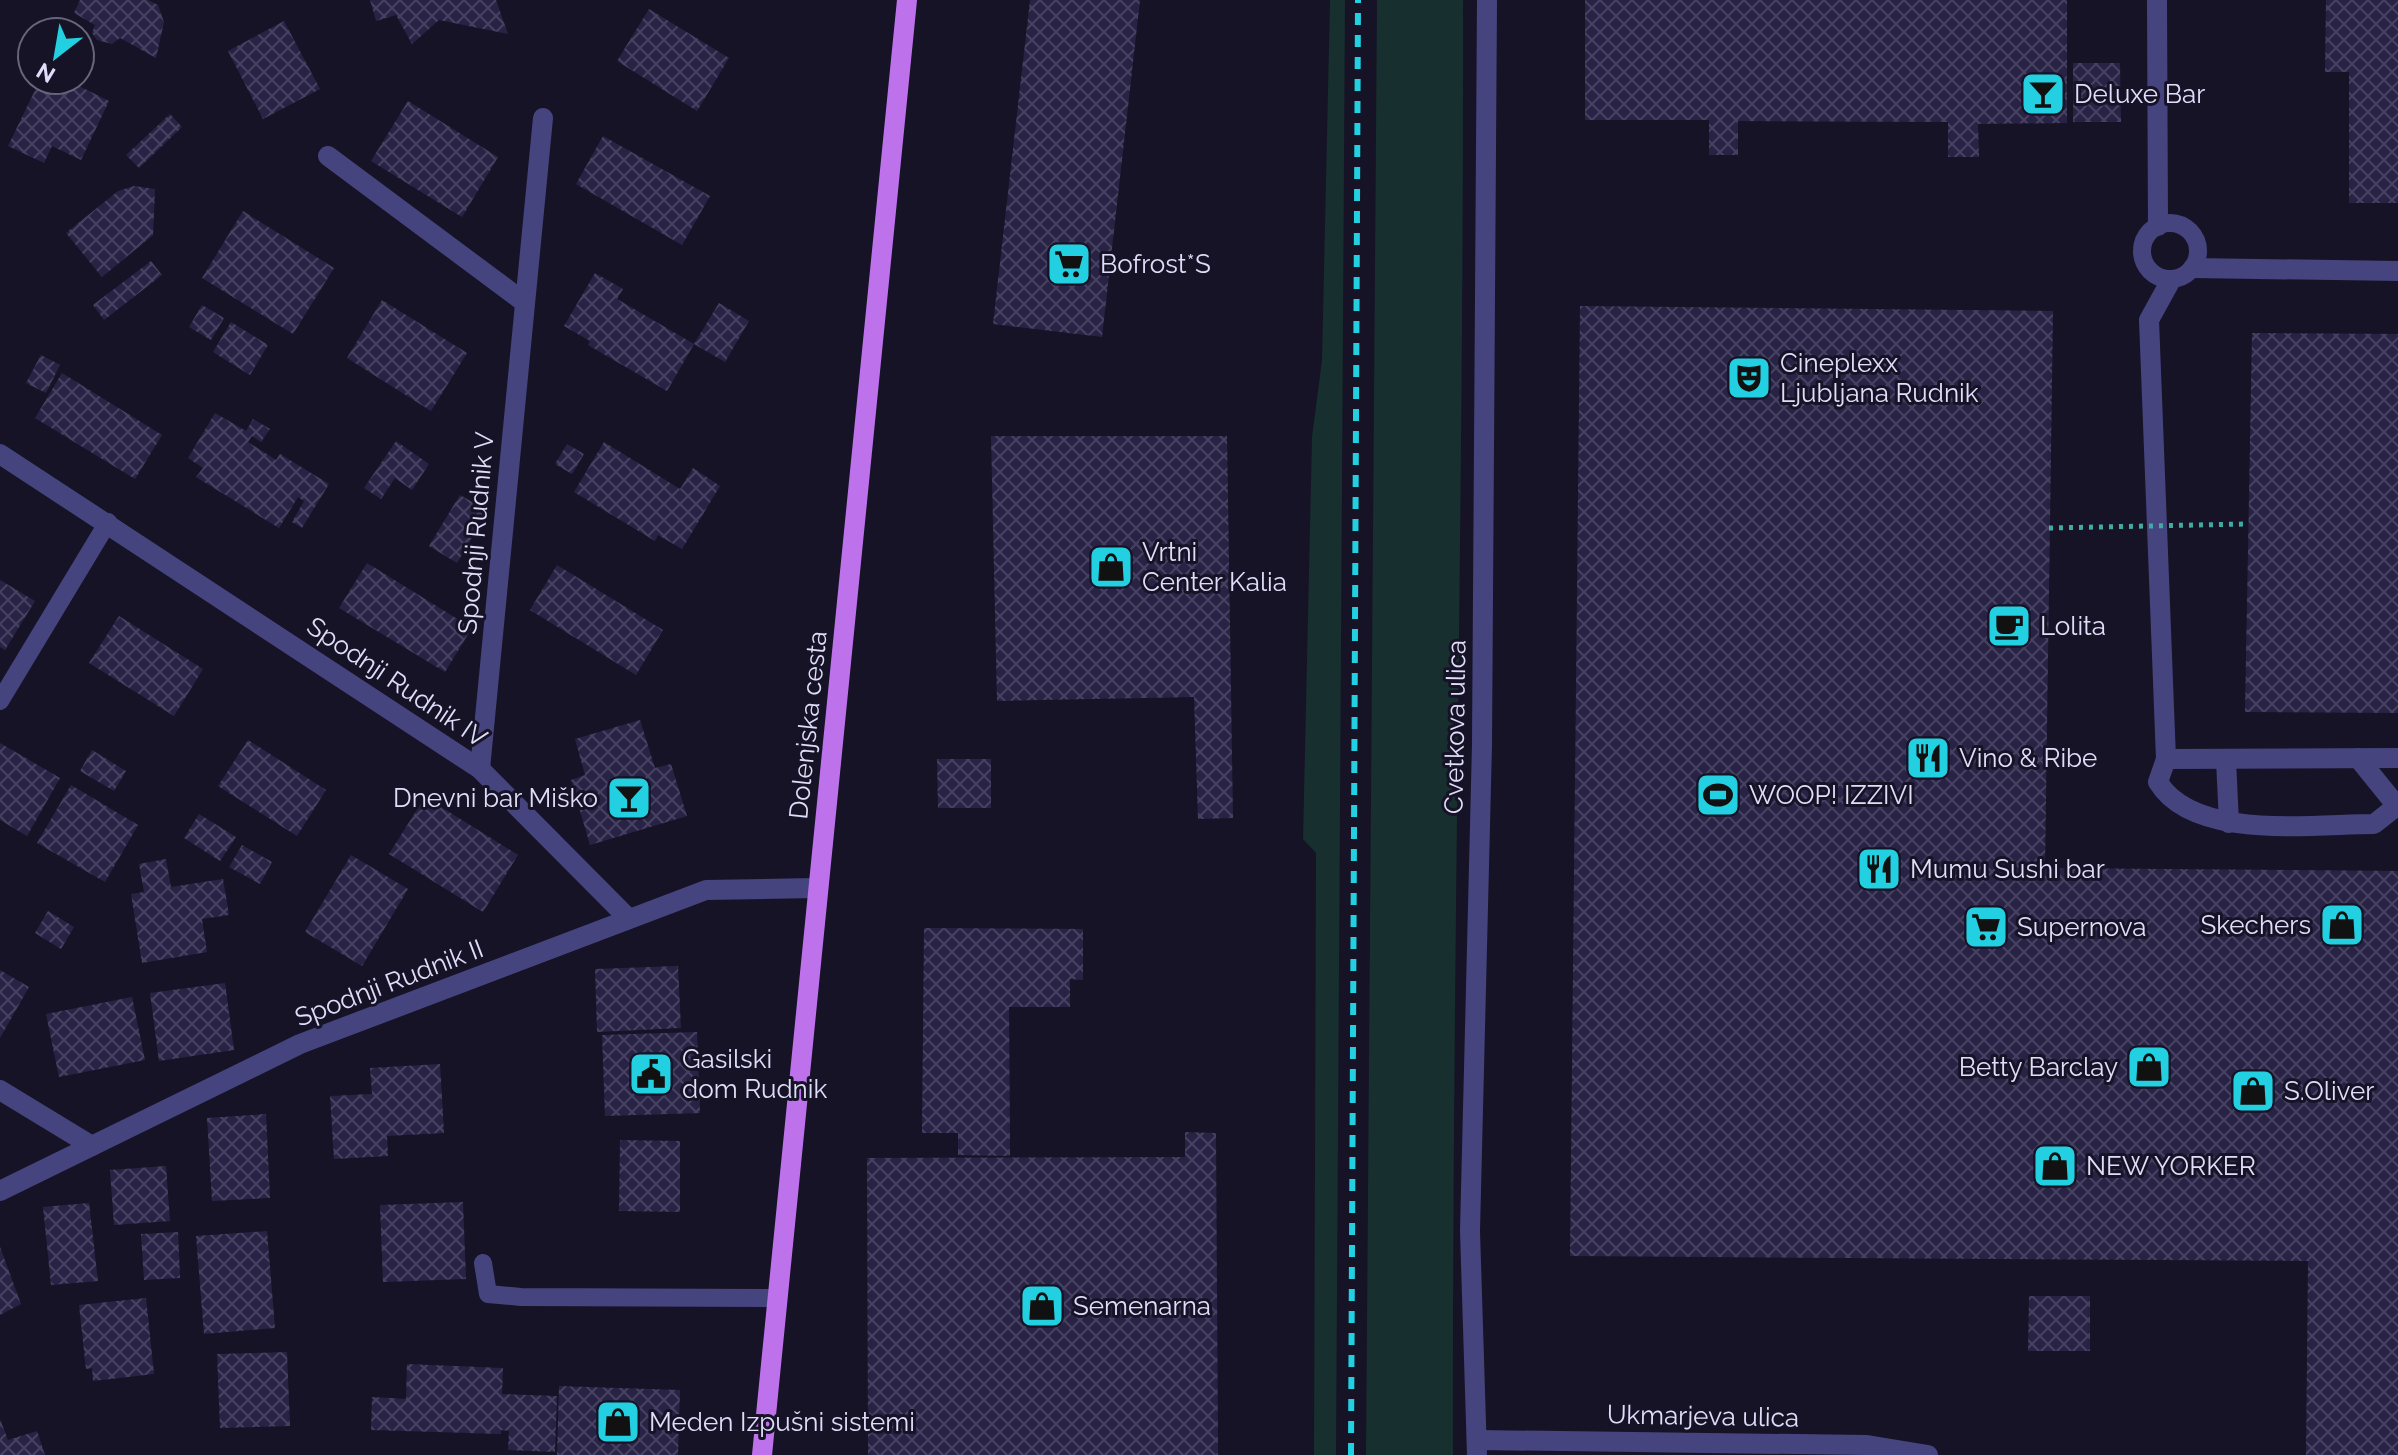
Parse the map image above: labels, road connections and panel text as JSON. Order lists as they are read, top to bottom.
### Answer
{
  "streets": {
    "main road": ["Dolenjska cesta"],
    "street": [
      "Spodnji Rudnik V",
      "Spodnji Rudnik IV",
      "Cvetkova ulica",
      "Spodnji Rudnik II",
      "Ukmarjeva ulica"
    ]
  },
  "crossings": [
    ["Spodnji Rudnik V", "Spodnji Rudnik IV"],
    ["Spodnji Rudnik IV", "Spodnji Rudnik II"],
    ["Dolenjska cesta", "Spodnji Rudnik II"],
    ["Cvetkova ulica", "Ukmarjeva ulica"]
  ],
  "places": {
    "bar": ["Deluxe Bar", "Dnevni bar Miško"],
    "supermarket": ["Bofrost*S", "Supernova"],
    "theatre": ["Cineplexx Ljubljana Rudnik"],
    "shop": [
      "Vrtni Center Kalia",
      "Skechers",
      "Betty Barclay",
      "S.Oliver",
      "NEW YORKER",
      "Semenarna",
      "Meden Izpušni sistemi"
    ],
    "cafe": ["Lolita"],
    "restaurant": ["Vino & Ribe", "Mumu Sushi bar"],
    "sports": ["WOOP! IZZIVI"],
    "public building": ["Gasilski dom Rudnik"]
  },
  "north": "bottom left"
}
